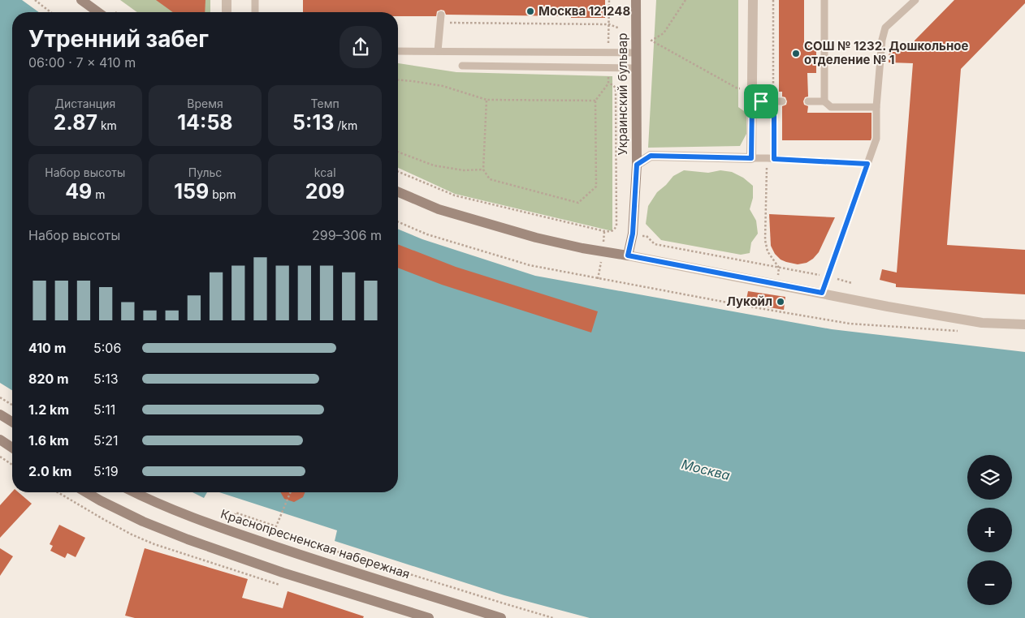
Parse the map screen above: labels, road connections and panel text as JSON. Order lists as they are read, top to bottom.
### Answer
{
  "streets": {
    "main road": ["Украинский бульвар", "Краснопресненская набережная"]
  },
  "water": ["Москва"],
  "places": ["Москва 121248", "СОШ № 1232. Дошкольное отделение № 1", "Лукойл"],
  "page": {
    "heading": ["Утренний забег", "06:00 · 7 × 410 m"],
    "stats": [
      ["Дистанция", "2.87 km"],
      ["Время", "14:58"],
      ["Темп", "5:13 /km"],
      ["Набор высоты", "49 m"],
      ["Пульс", "159 bpm"],
      ["kcal", "209"]
    ],
    "chart": ["Набор высоты", "299–306 m"],
    "list": [
      {
        "name": "410 m",
        "note": "5:06"
      },
      {
        "name": "820 m",
        "note": "5:13"
      },
      {
        "name": "1.2 km",
        "note": "5:11"
      },
      {
        "name": "1.6 km",
        "note": "5:21"
      },
      {
        "name": "2.0 km",
        "note": "5:19"
      }
    ],
    "map_buttons": ["+", "−"]
  }
}
